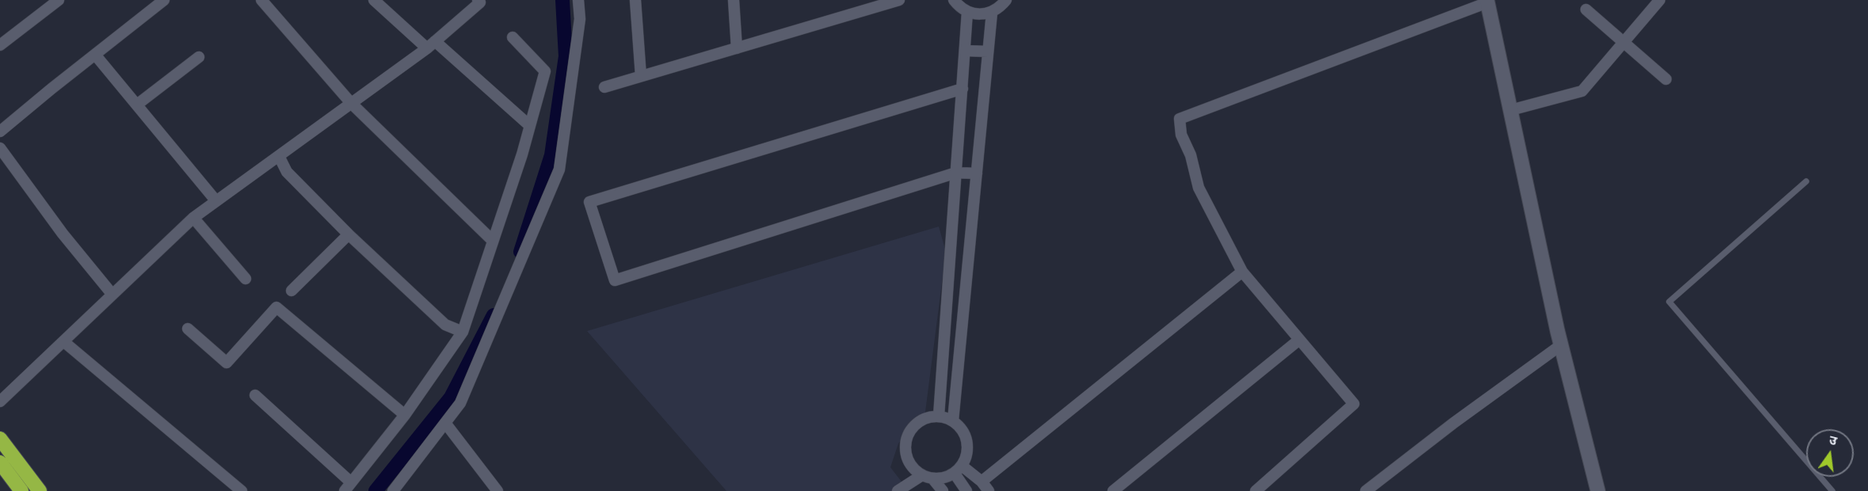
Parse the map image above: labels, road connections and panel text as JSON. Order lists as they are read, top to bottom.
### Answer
{
  "north": "top"
}
